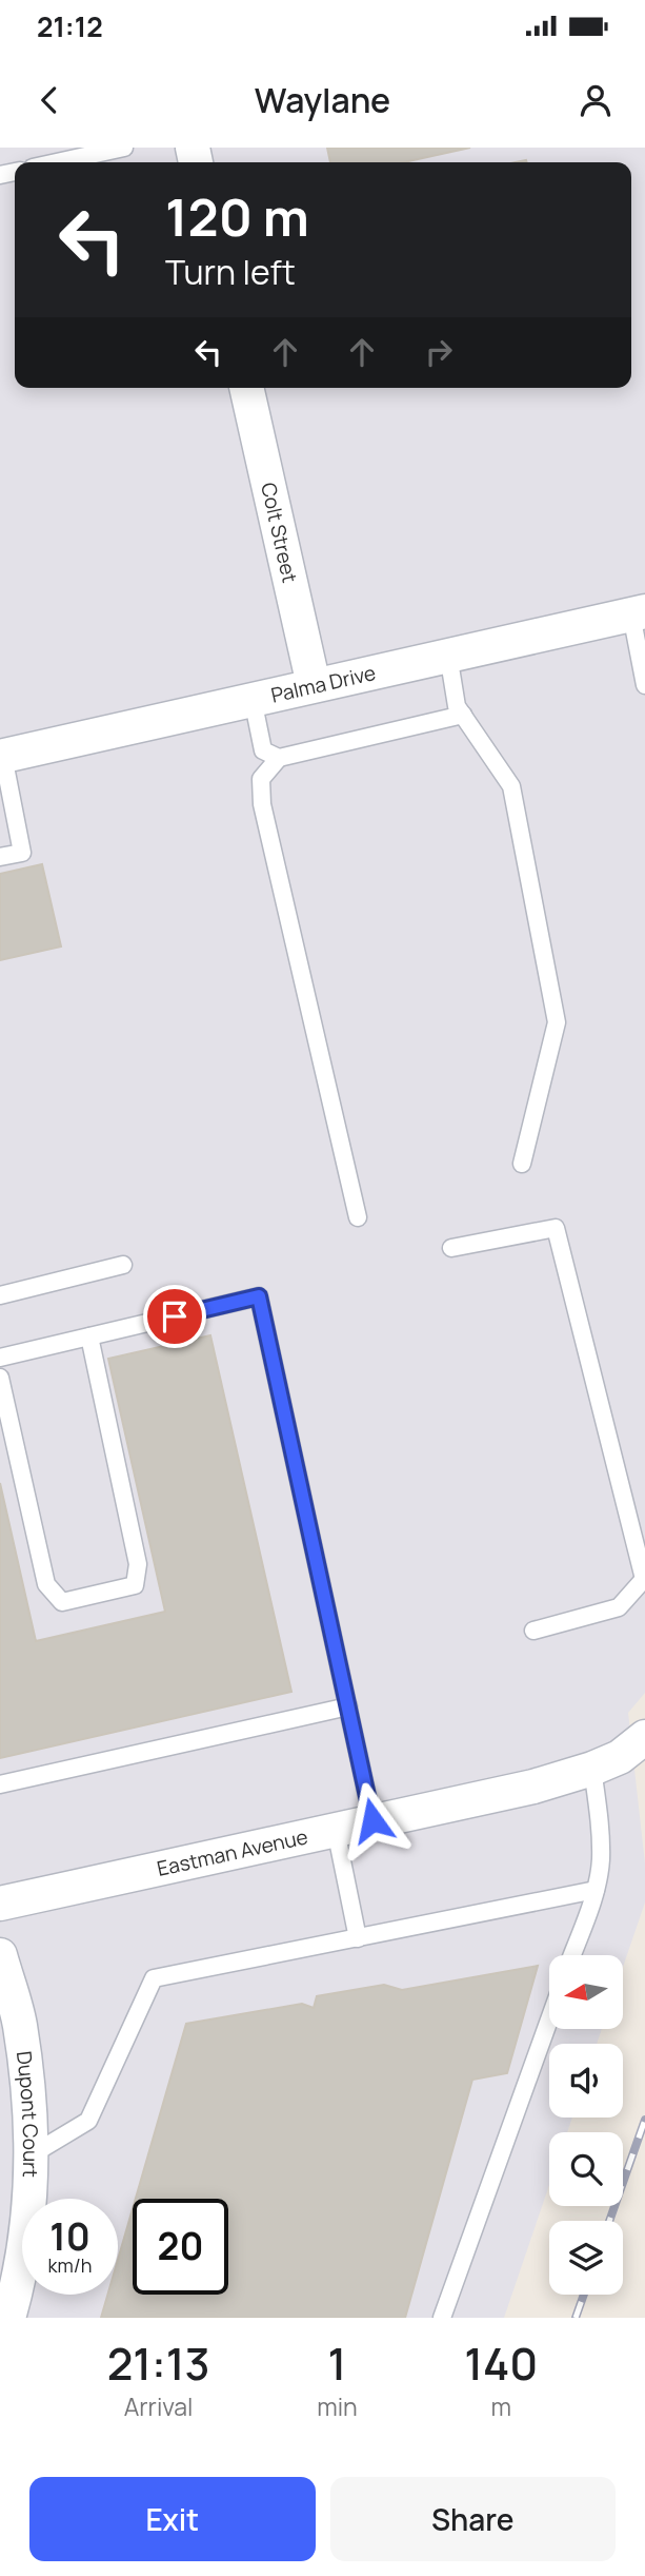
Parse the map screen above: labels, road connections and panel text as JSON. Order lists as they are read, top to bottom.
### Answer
{
  "streets": {
    "street": [
      "Colt Street",
      "Palma Drive",
      "Eastman Avenue",
      "Dupont Court"
    ]
  },
  "crossings": [
    ["Colt Street", "Palma Drive"]
  ],
  "north": "left",
  "page": {
    "status": "21:12",
    "header": "Waylane",
    "turn": ["120 m", "Turn left"],
    "speed": "10 km/h",
    "limit": "20",
    "eta": [
      "21:13",
      "Arrival",
      "1",
      "min",
      "140",
      "m"
    ],
    "buttons": ["Exit", "Share"]
  }
}
